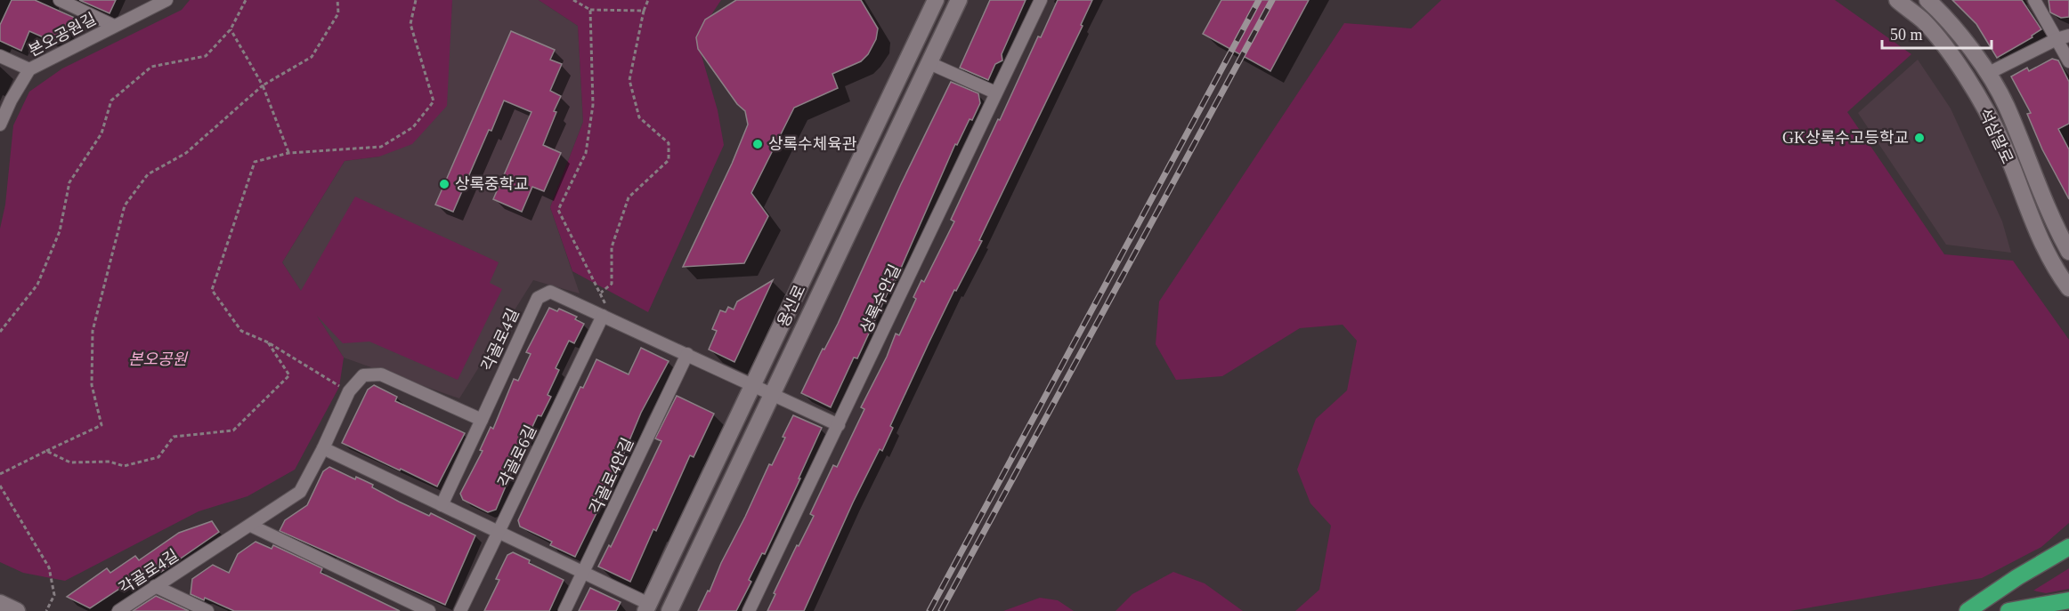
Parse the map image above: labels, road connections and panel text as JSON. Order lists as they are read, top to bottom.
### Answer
{
  "streets": {
    "main road": ["석삼말로", "용신로"],
    "street": [
      "본오공원길",
      "상록수안길",
      "각골로4길",
      "각골로6길",
      "각골로4안길"
    ]
  },
  "crossings": [
    ["상록수안길", "각골로4길"],
    ["용신로", "각골로4길"],
    ["각골로4길", "각골로6길"],
    ["각골로4길", "각골로4안길"]
  ],
  "parks": ["본오공원"],
  "places": ["GK상록수고등학교", "상록수체육관", "상록중학교"],
  "scale_bar": "50 m"
}
